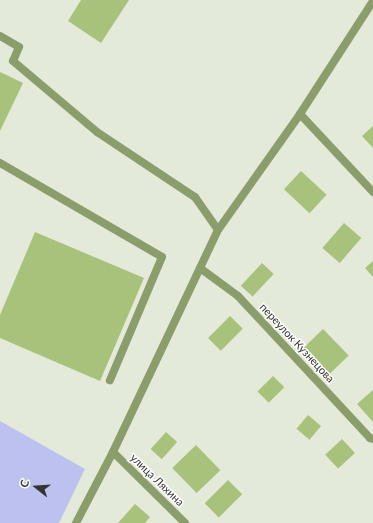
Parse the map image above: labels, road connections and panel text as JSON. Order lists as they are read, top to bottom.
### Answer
{
  "streets": {
    "street": ["переулок Кузнецова", "улица Ляхина"]
  },
  "north": "left"
}
